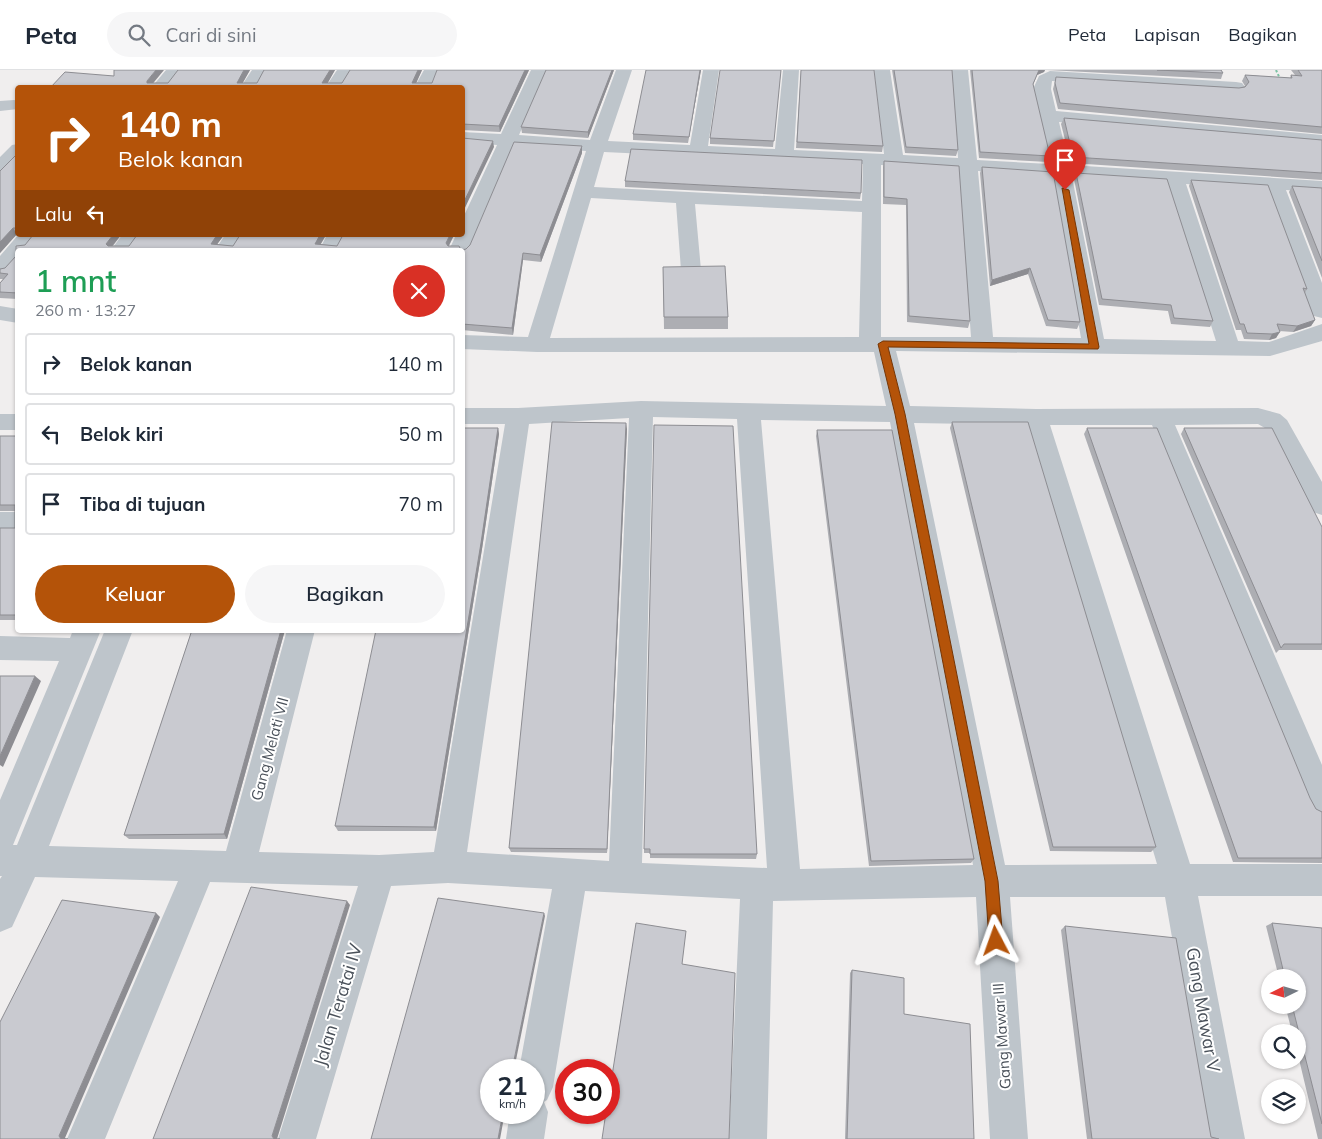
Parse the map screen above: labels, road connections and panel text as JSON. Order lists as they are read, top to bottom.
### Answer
{
  "streets": {
    "street": [
      "Gang Melati VII",
      "Jalan Teratai IV",
      "Gang Mawar V",
      "Gang Mawar III"
    ]
  },
  "north": "left",
  "page": {
    "header": "Peta",
    "search": "Cari di sini",
    "nav": ["Peta", "Lapisan", "Bagikan"],
    "turn": ["140 m", "Belok kanan"],
    "then": "Lalu",
    "heading": ["1 mnt", "260 m · 13:27"],
    "list": [
      {
        "name": "Belok kanan",
        "value": "140 m"
      },
      {
        "name": "Belok kiri",
        "value": "50 m"
      },
      {
        "name": "Tiba di tujuan",
        "value": "70 m"
      }
    ],
    "buttons": ["Keluar", "Bagikan"],
    "speed": "21 km/h",
    "limit": "30"
  }
}
